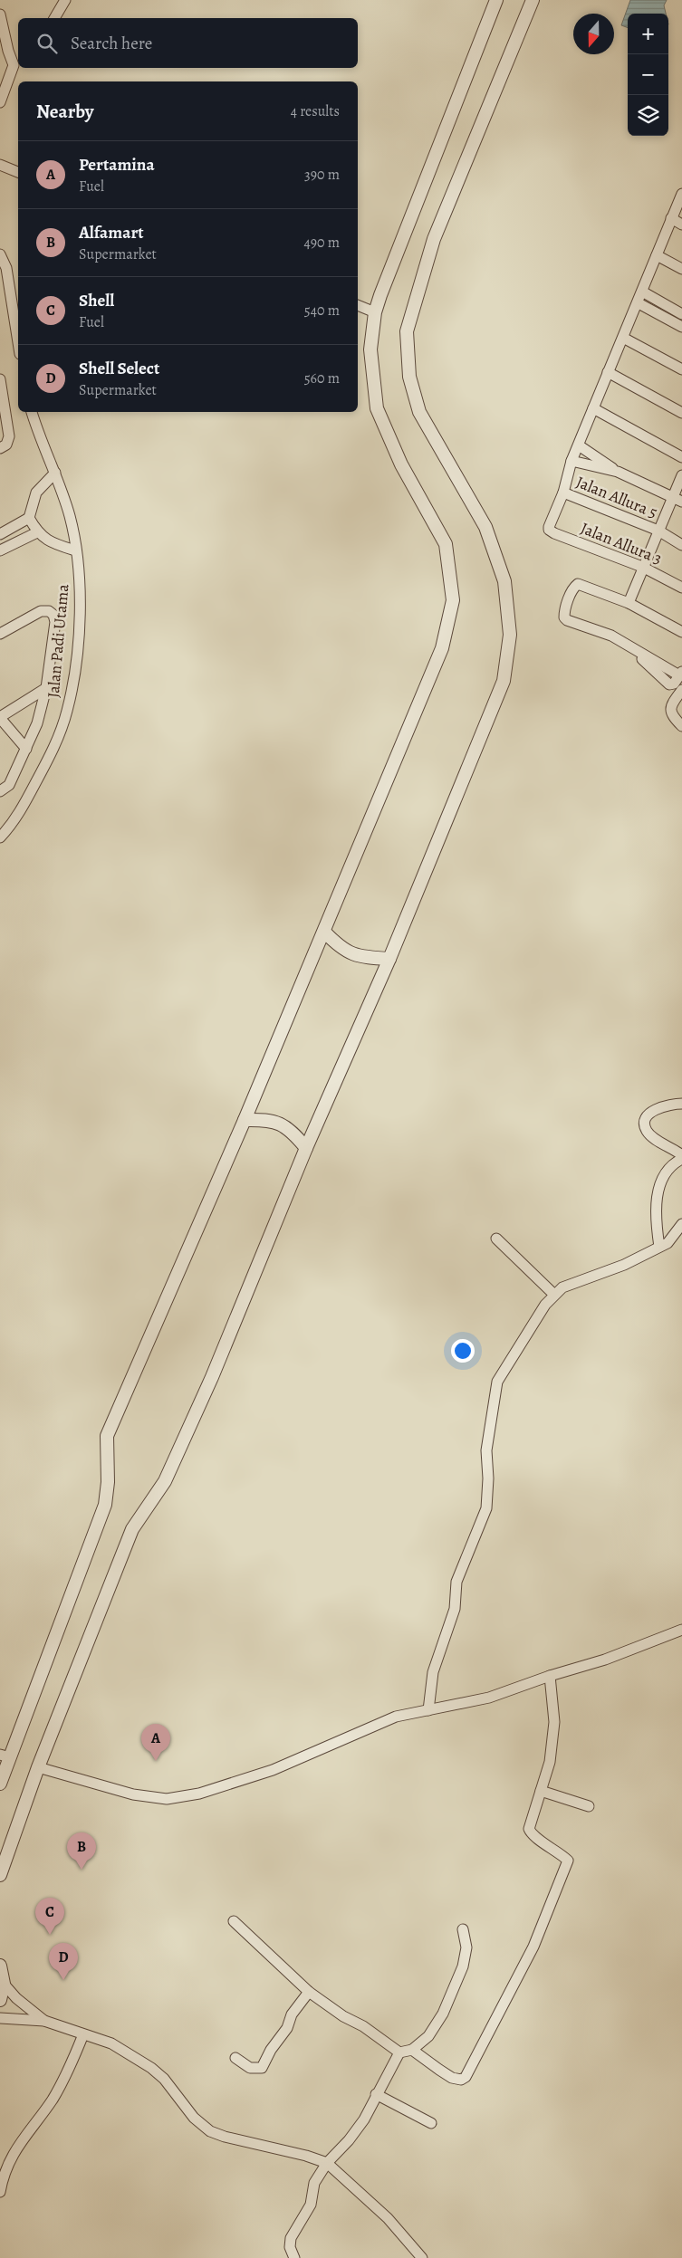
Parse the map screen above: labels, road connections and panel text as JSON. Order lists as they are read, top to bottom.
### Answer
{
  "streets": {
    "street": ["Jalan Allura 5", "Jalan Allura 3", "Jalan Padi Utama"]
  },
  "crossings": [
    ["Jalan Allura 5", "Jalan Allura 3"]
  ],
  "north": "bottom",
  "page": {
    "map_buttons": ["+", "−"],
    "search": "Search here",
    "heading": ["Nearby", "4 results"],
    "list": [
      {
        "mark": "A",
        "name": "Pertamina",
        "note": "Fuel",
        "value": "390 m"
      },
      {
        "mark": "B",
        "name": "Alfamart",
        "note": "Supermarket",
        "value": "490 m"
      },
      {
        "mark": "C",
        "name": "Shell",
        "note": "Fuel",
        "value": "540 m"
      },
      {
        "mark": "D",
        "name": "Shell Select",
        "note": "Supermarket",
        "value": "560 m"
      }
    ],
    "pins": [
      "A",
      "B",
      "C",
      "D"
    ]
  }
}
